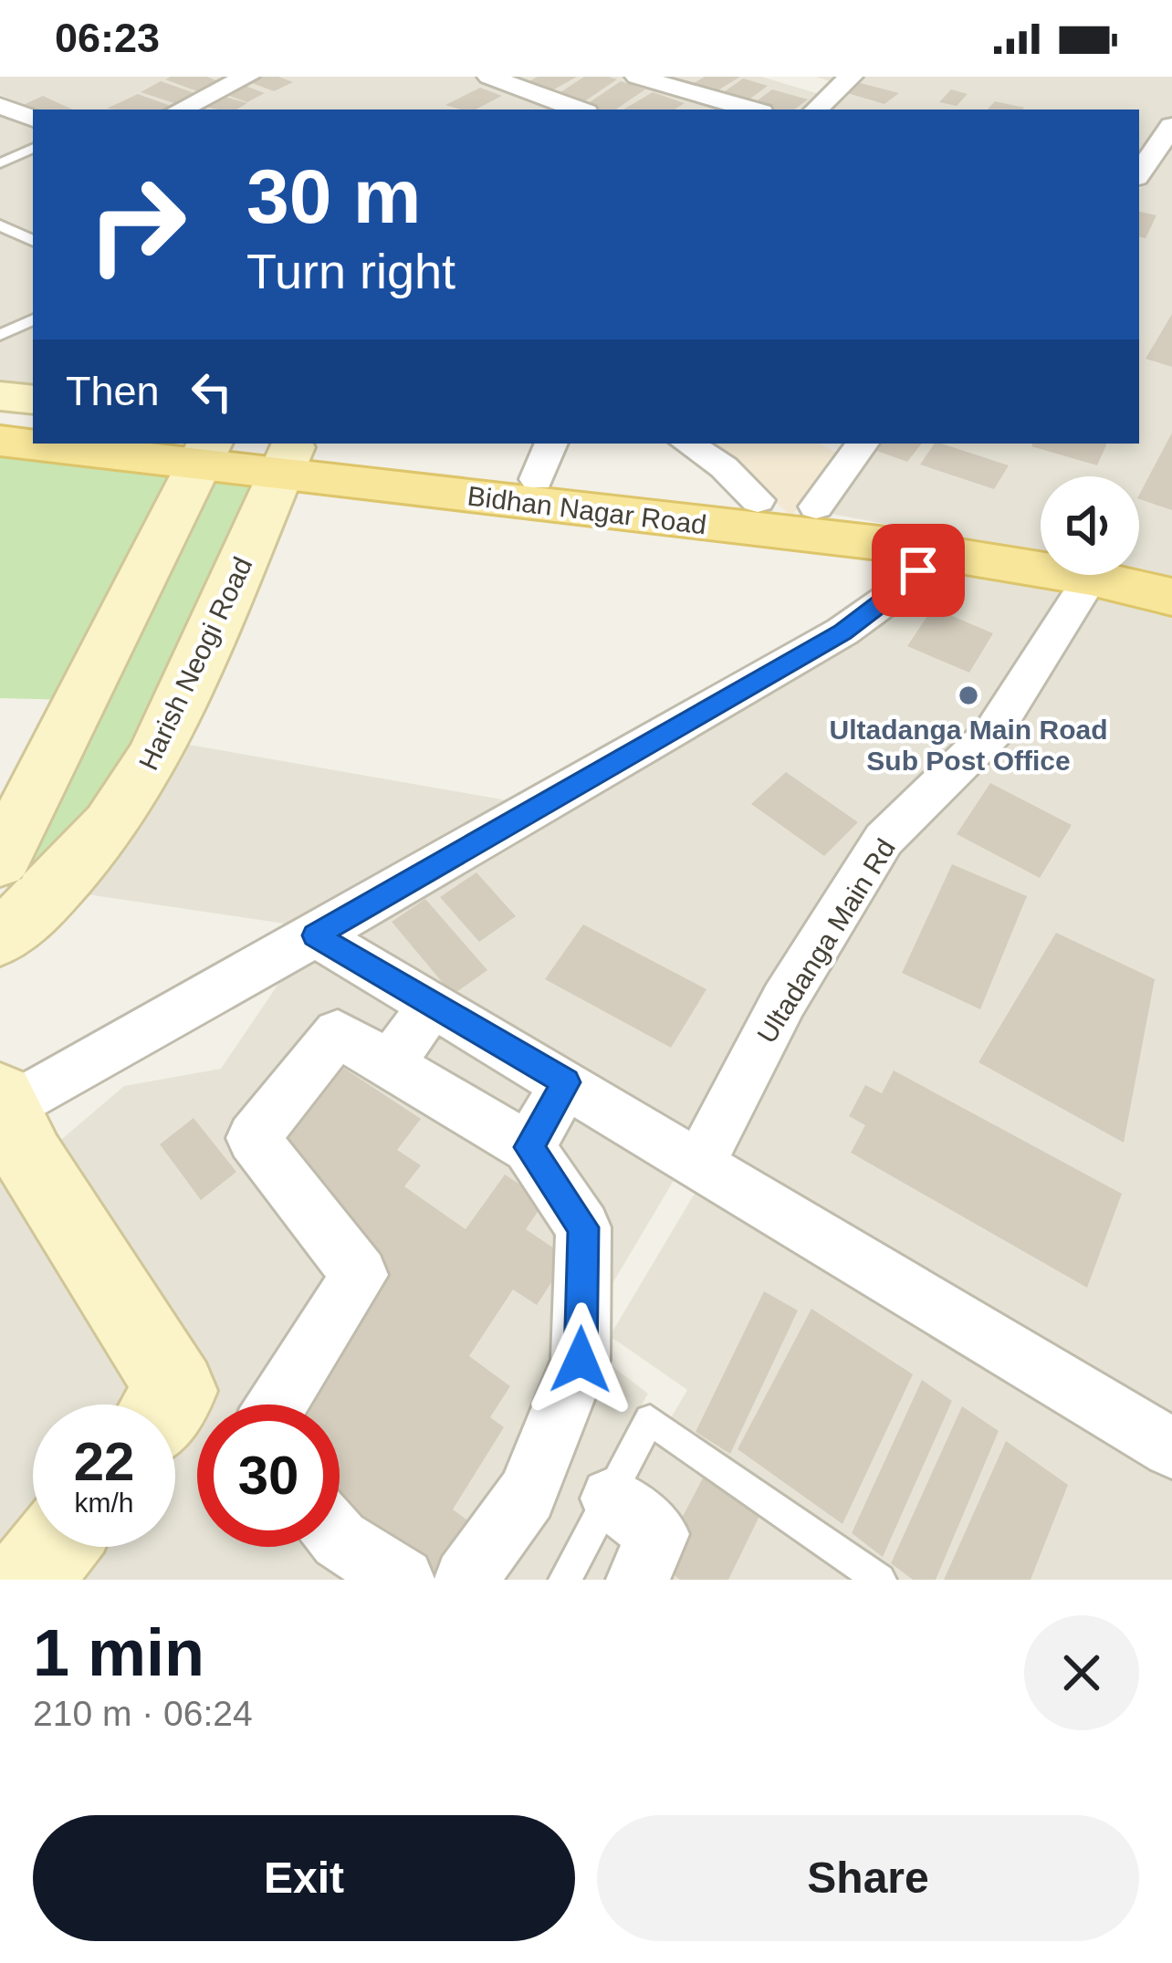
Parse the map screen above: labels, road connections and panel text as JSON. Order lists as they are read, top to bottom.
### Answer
{
  "streets": {
    "main road": ["Bidhan Nagar Road"],
    "street": ["Harish Neogi Road", "Ultadanga Main Rd"]
  },
  "crossings": [
    ["Bidhan Nagar Road", "Harish Neogi Road"]
  ],
  "places": ["Ultadanga Main Road Sub Post Office"],
  "page": {
    "status": "06:23",
    "turn": ["30 m", "Turn right"],
    "then": "Then",
    "speed": "22 km/h",
    "limit": "30",
    "heading": ["1 min", "210 m · 06:24"],
    "buttons": ["Exit", "Share"]
  }
}
